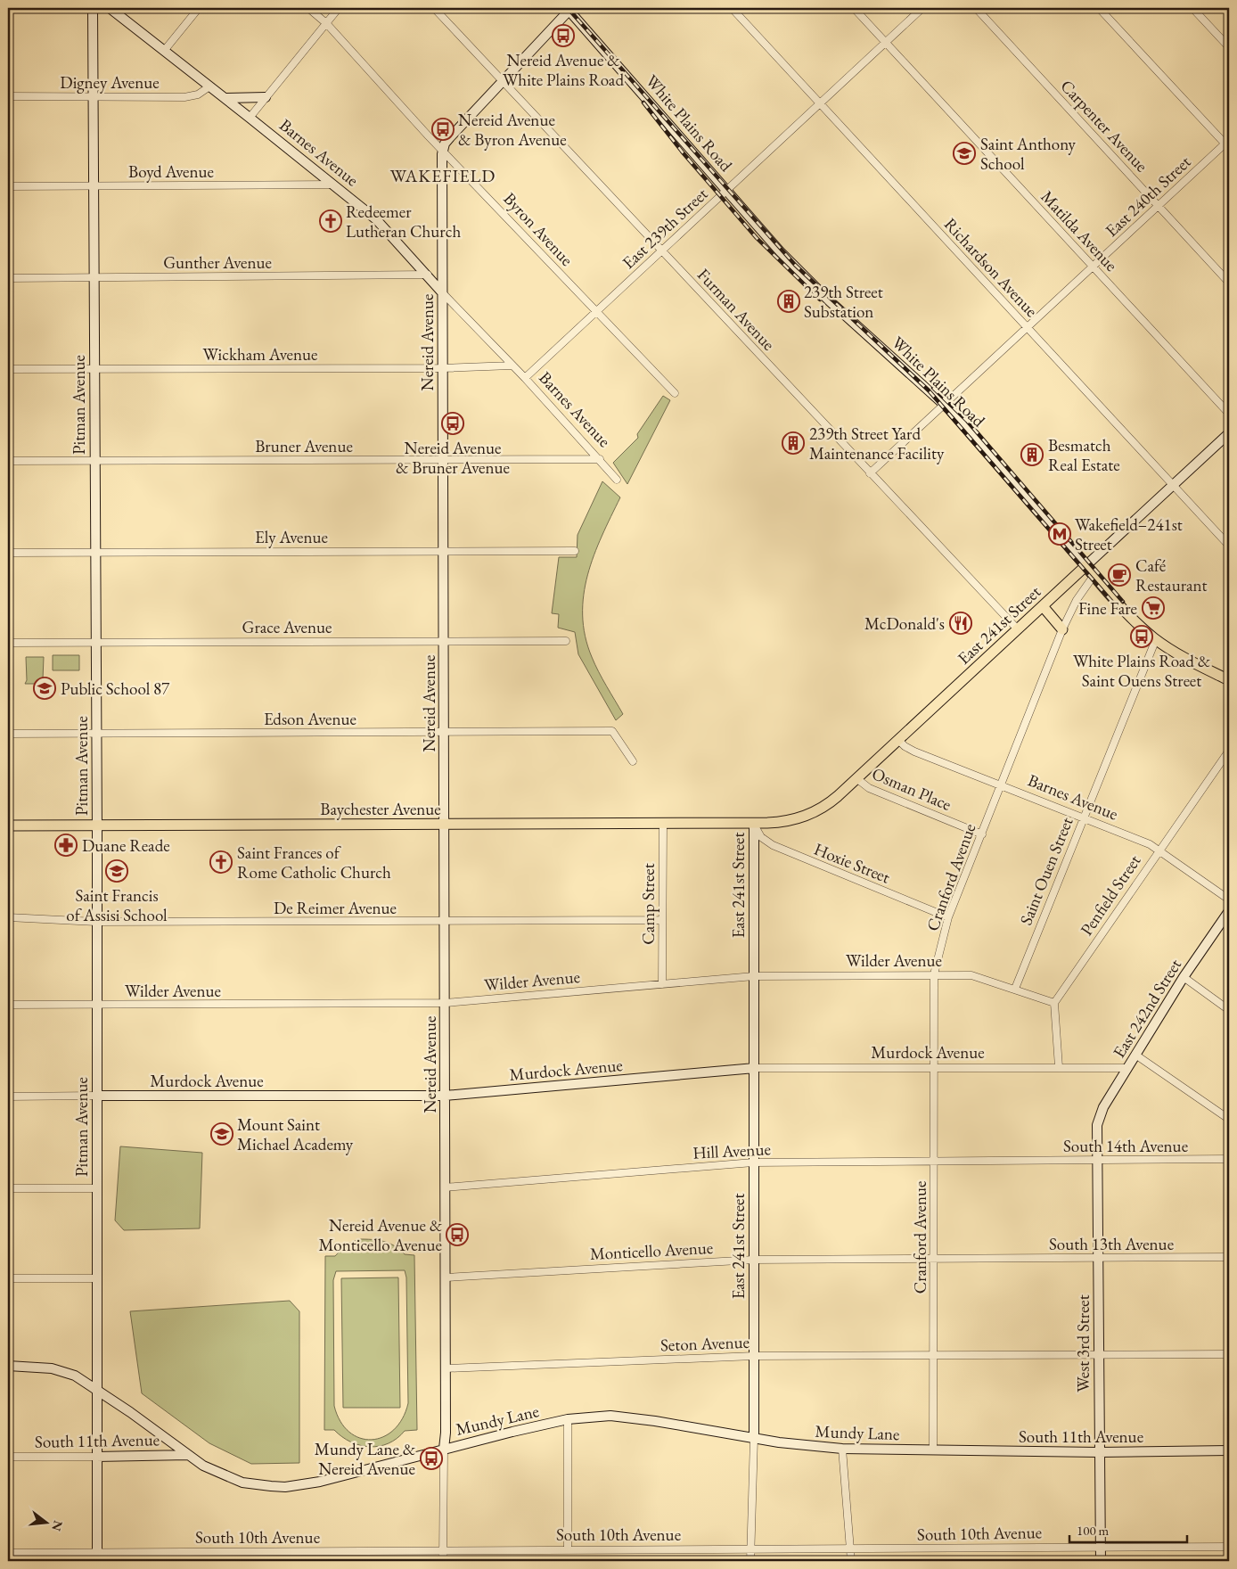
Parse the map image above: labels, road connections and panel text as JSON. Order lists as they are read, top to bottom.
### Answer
{
  "streets": {
    "main road": ["White Plains Road", "East 241st Street", "Baychester Avenue"],
    "street": [
      "Digney Avenue",
      "Carpenter Avenue",
      "Barnes Avenue",
      "Boyd Avenue",
      "East 240th Street",
      "East 239th Street",
      "Byron Avenue",
      "Matilda Avenue",
      "Gunther Avenue",
      "Richardson Avenue",
      "Furman Avenue",
      "Nereid Avenue",
      "Wickham Avenue",
      "Pitman Avenue",
      "Bruner Avenue",
      "Ely Avenue",
      "Grace Avenue",
      "Edson Avenue",
      "Osman Place",
      "Hoxie Street",
      "Saint Ouen Street",
      "Cranford Avenue",
      "Penfield Street",
      "Camp Street",
      "De Reimer Avenue",
      "Wilder Avenue",
      "East 242nd Street",
      "Murdock Avenue",
      "South 14th Avenue",
      "Hill Avenue",
      "South 13th Avenue",
      "Monticello Avenue",
      "Seton Avenue",
      "West 3rd Street",
      "Mundy Lane",
      "South 11th Avenue",
      "South 10th Avenue"
    ]
  },
  "crossings": [
    ["Digney Avenue", "Barnes Avenue"],
    ["Digney Avenue", "Pitman Avenue"],
    ["White Plains Road", "East 240th Street"],
    ["White Plains Road", "East 239th Street"],
    ["White Plains Road", "East 241st Street"],
    ["White Plains Road", "Saint Ouen Street"],
    ["White Plains Road", "Cranford Avenue"],
    ["Carpenter Avenue", "East 240th Street"],
    ["Barnes Avenue", "Boyd Avenue"],
    ["Barnes Avenue", "East 239th Street"],
    ["Barnes Avenue", "Gunther Avenue"],
    ["Barnes Avenue", "Nereid Avenue"],
    ["Barnes Avenue", "Wickham Avenue"],
    ["Barnes Avenue", "Bruner Avenue"],
    ["Barnes Avenue", "East 241st Street"],
    ["Barnes Avenue", "Saint Ouen Street"],
    ["Barnes Avenue", "Cranford Avenue"],
    ["Barnes Avenue", "Penfield Street"],
    ["Boyd Avenue", "Pitman Avenue"],
    ["East 240th Street", "Matilda Avenue"],
    ["East 240th Street", "Richardson Avenue"],
    ["East 240th Street", "Furman Avenue"],
    ["East 239th Street", "Byron Avenue"],
    ["East 239th Street", "Matilda Avenue"],
    ["East 239th Street", "Richardson Avenue"],
    ["East 239th Street", "Furman Avenue"],
    ["Byron Avenue", "Nereid Avenue"],
    ["Gunther Avenue", "Pitman Avenue"],
    ["Richardson Avenue", "East 241st Street"],
    ["Furman Avenue", "East 241st Street"],
    ["Nereid Avenue", "Wickham Avenue"],
    ["Nereid Avenue", "Bruner Avenue"],
    ["Nereid Avenue", "Ely Avenue"],
    ["Nereid Avenue", "Grace Avenue"],
    ["Nereid Avenue", "Edson Avenue"],
    ["Nereid Avenue", "Baychester Avenue"],
    ["Nereid Avenue", "De Reimer Avenue"],
    ["Nereid Avenue", "Wilder Avenue"],
    ["Nereid Avenue", "Murdock Avenue"],
    ["Nereid Avenue", "Hill Avenue"],
    ["Nereid Avenue", "Monticello Avenue"],
    ["Nereid Avenue", "Seton Avenue"],
    ["Nereid Avenue", "Mundy Lane"],
    ["Wickham Avenue", "Pitman Avenue"],
    ["Pitman Avenue", "Bruner Avenue"],
    ["Pitman Avenue", "Ely Avenue"],
    ["Pitman Avenue", "Grace Avenue"],
    ["Pitman Avenue", "Edson Avenue"],
    ["Pitman Avenue", "Baychester Avenue"],
    ["Pitman Avenue", "De Reimer Avenue"],
    ["Pitman Avenue", "Wilder Avenue"],
    ["Pitman Avenue", "Murdock Avenue"],
    ["Pitman Avenue", "Mundy Lane"],
    ["Pitman Avenue", "South 11th Avenue"],
    ["Pitman Avenue", "South 10th Avenue"],
    ["East 241st Street", "Osman Place"],
    ["East 241st Street", "Baychester Avenue"],
    ["East 241st Street", "Hoxie Street"],
    ["East 241st Street", "Wilder Avenue"],
    ["East 241st Street", "Murdock Avenue"],
    ["East 241st Street", "Hill Avenue"],
    ["East 241st Street", "Monticello Avenue"],
    ["East 241st Street", "Seton Avenue"],
    ["East 241st Street", "Mundy Lane"],
    ["Osman Place", "Cranford Avenue"],
    ["Baychester Avenue", "Hoxie Street"],
    ["Baychester Avenue", "Camp Street"],
    ["Hoxie Street", "Cranford Avenue"],
    ["Saint Ouen Street", "Wilder Avenue"],
    ["Cranford Avenue", "Wilder Avenue"],
    ["Cranford Avenue", "Murdock Avenue"],
    ["Cranford Avenue", "Hill Avenue"],
    ["Cranford Avenue", "Monticello Avenue"],
    ["Cranford Avenue", "Seton Avenue"],
    ["Cranford Avenue", "Mundy Lane"],
    ["Cranford Avenue", "South 11th Avenue"],
    ["Penfield Street", "Wilder Avenue"],
    ["Camp Street", "De Reimer Avenue"],
    ["Camp Street", "Wilder Avenue"],
    ["East 242nd Street", "Murdock Avenue"],
    ["East 242nd Street", "West 3rd Street"],
    ["South 14th Avenue", "Hill Avenue"],
    ["South 14th Avenue", "West 3rd Street"],
    ["South 13th Avenue", "Monticello Avenue"],
    ["South 13th Avenue", "West 3rd Street"],
    ["Seton Avenue", "West 3rd Street"],
    ["West 3rd Street", "South 11th Avenue"],
    ["West 3rd Street", "South 10th Avenue"],
    ["Mundy Lane", "South 11th Avenue"]
  ],
  "districts": ["WAKEFIELD"],
  "places": {
    "bus stop": [
      "Nereid Avenue & White Plains Road",
      "Nereid Avenue & Byron Avenue",
      "Nereid Avenue & Bruner Avenue",
      "White Plains Road & Saint Ouens Street",
      "Nereid Avenue & Monticello Avenue",
      "Mundy Lane & Nereid Avenue"
    ],
    "school or university": [
      "Saint Anthony School",
      "Public School 87",
      "Saint Francis of Assisi School",
      "Mount Saint Michael Academy"
    ],
    "church": ["Redeemer Lutheran Church", "Saint Frances of Rome Catholic Church"],
    "building": ["239th Street Substation", "239th Street Yard Maintenance Facility", "Besmatch Real Estate"],
    "metro station": ["Wakefield–241st Street"],
    "cafe": ["Café Restaurant"],
    "supermarket": ["Fine Fare"],
    "restaurant": ["McDonald's"],
    "pharmacy": ["Duane Reade"]
  },
  "scale_bar": "100 m",
  "north": "right"
}
